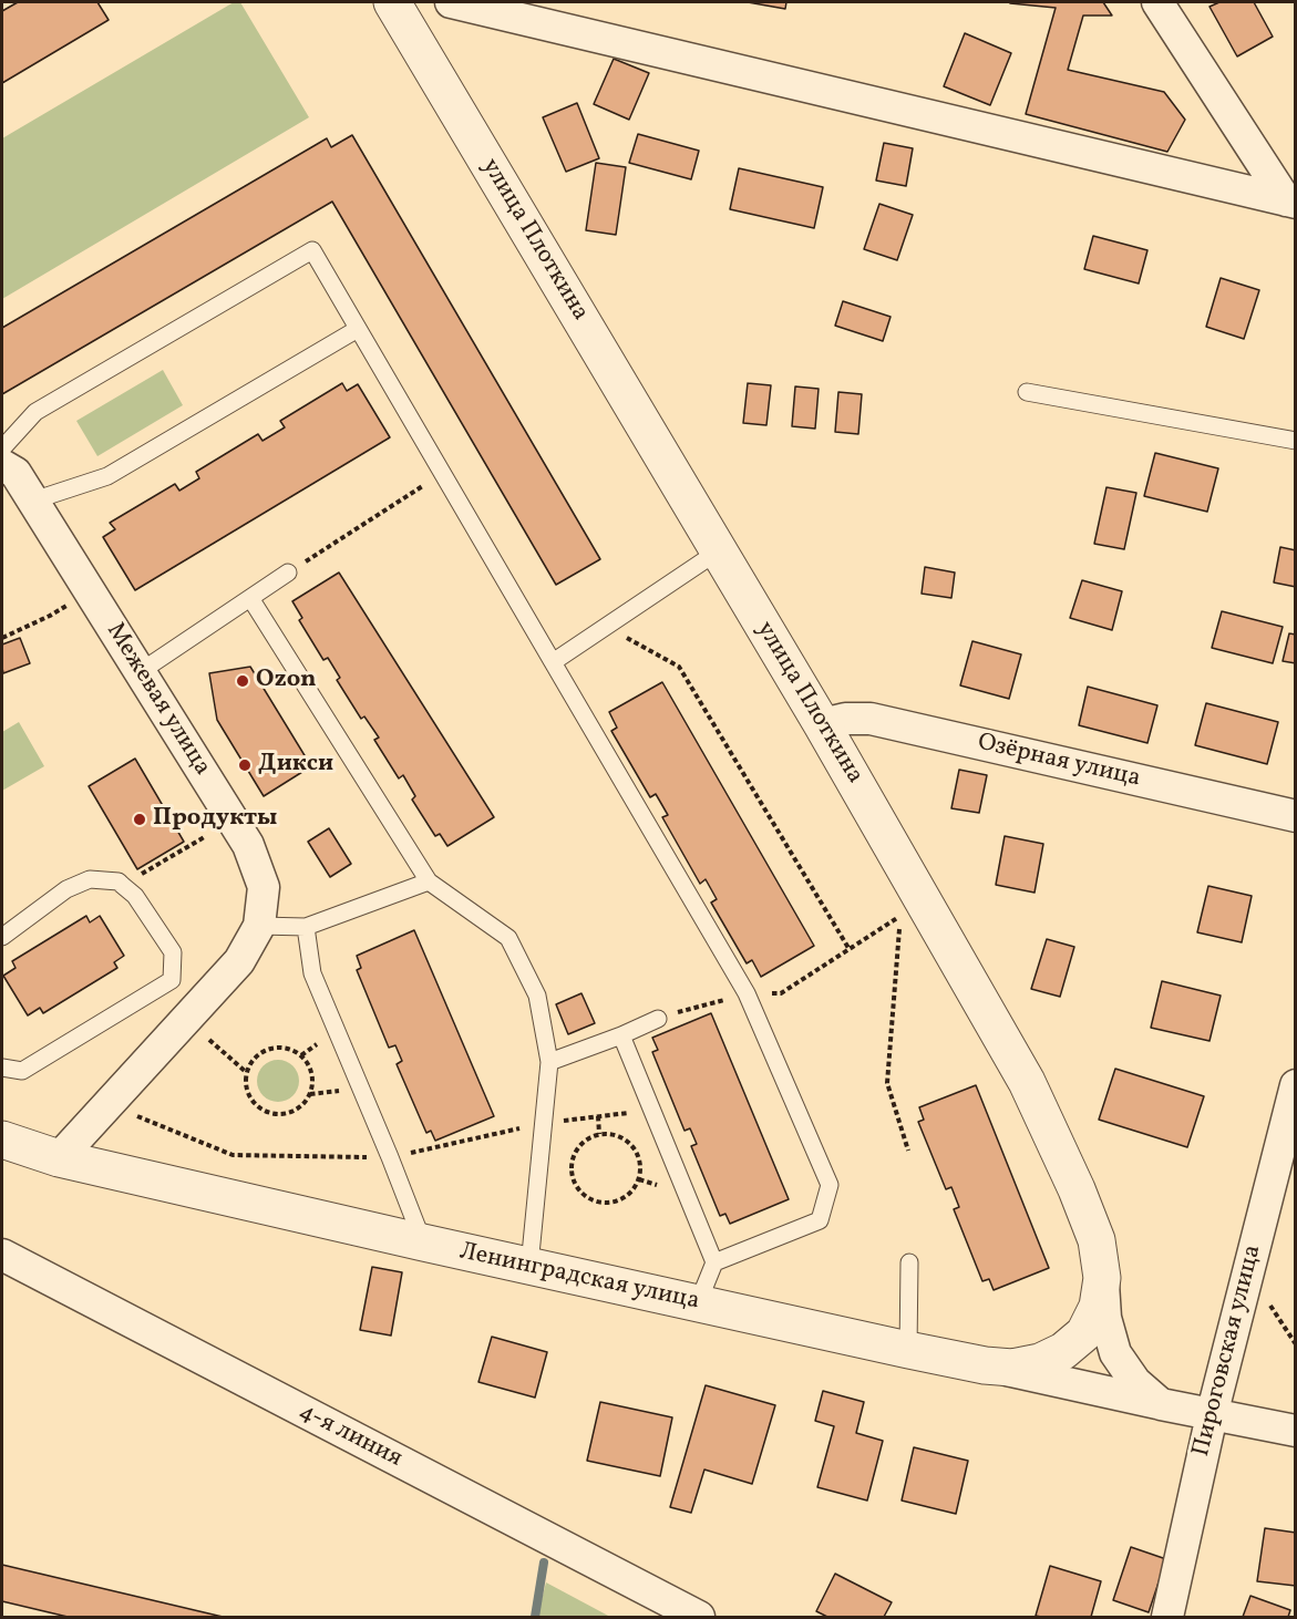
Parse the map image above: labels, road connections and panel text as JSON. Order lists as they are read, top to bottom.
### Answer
{
  "streets": {
    "street": [
      "улица Плоткина",
      "Межевая улица",
      "Озёрная улица",
      "Ленинградская улица",
      "Пироговская улица",
      "4-я линия"
    ]
  },
  "crossings": [
    ["улица Плоткина", "Озёрная улица"],
    ["улица Плоткина", "Ленинградская улица"],
    ["Межевая улица", "Ленинградская улица"],
    ["Ленинградская улица", "Пироговская улица"]
  ],
  "places": ["Ozon", "Дикси", "Продукты"]
}
